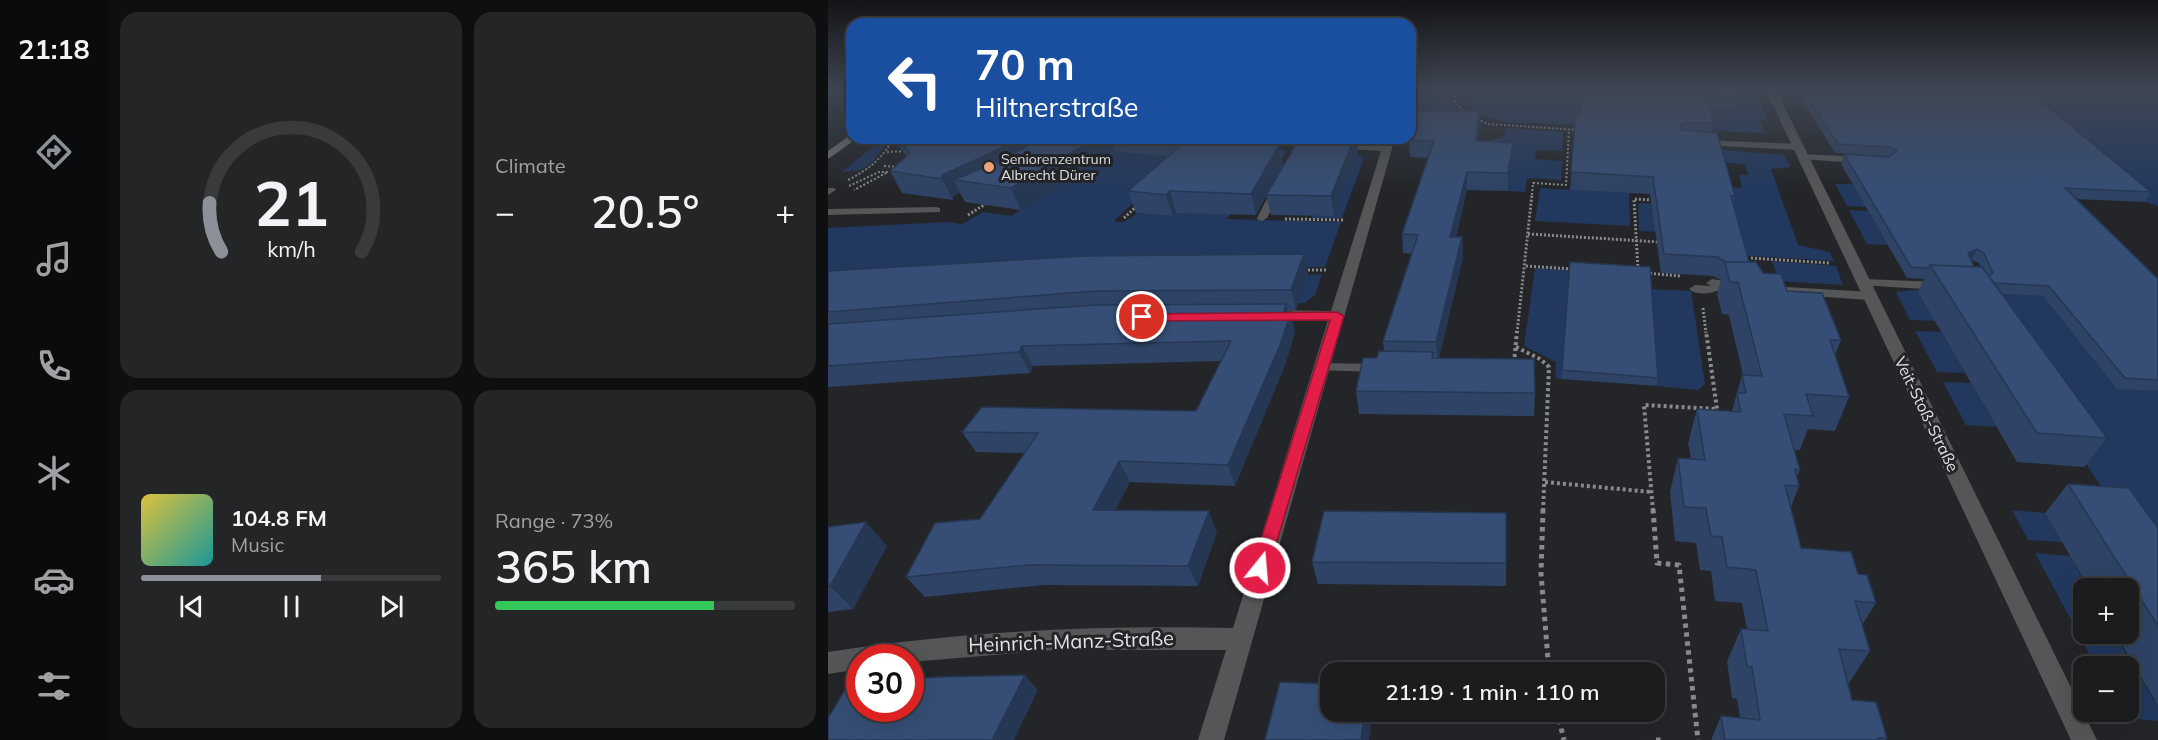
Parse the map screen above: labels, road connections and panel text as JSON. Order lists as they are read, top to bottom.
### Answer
{
  "streets": {
    "street": ["Veit-Stoß-Straße", "Heinrich-Manz-Straße"]
  },
  "places": ["Seniorenzentrum Albrecht Dürer"],
  "page": {
    "tabs": "21:18",
    "tile": [
      "Climate",
      ["Range · 73%", "365 km"]
    ],
    "turn": ["70 m", "Hiltnerstraße"],
    "heat": ["−", "20.5°", "+"],
    "song": ["104.8 FM", "Music"],
    "map_buttons": ["+", "−"],
    "limit": "30",
    "trip": "21:19 · 1 min · 110 m",
    "gauge": ["21", "km/h"]
  }
}
